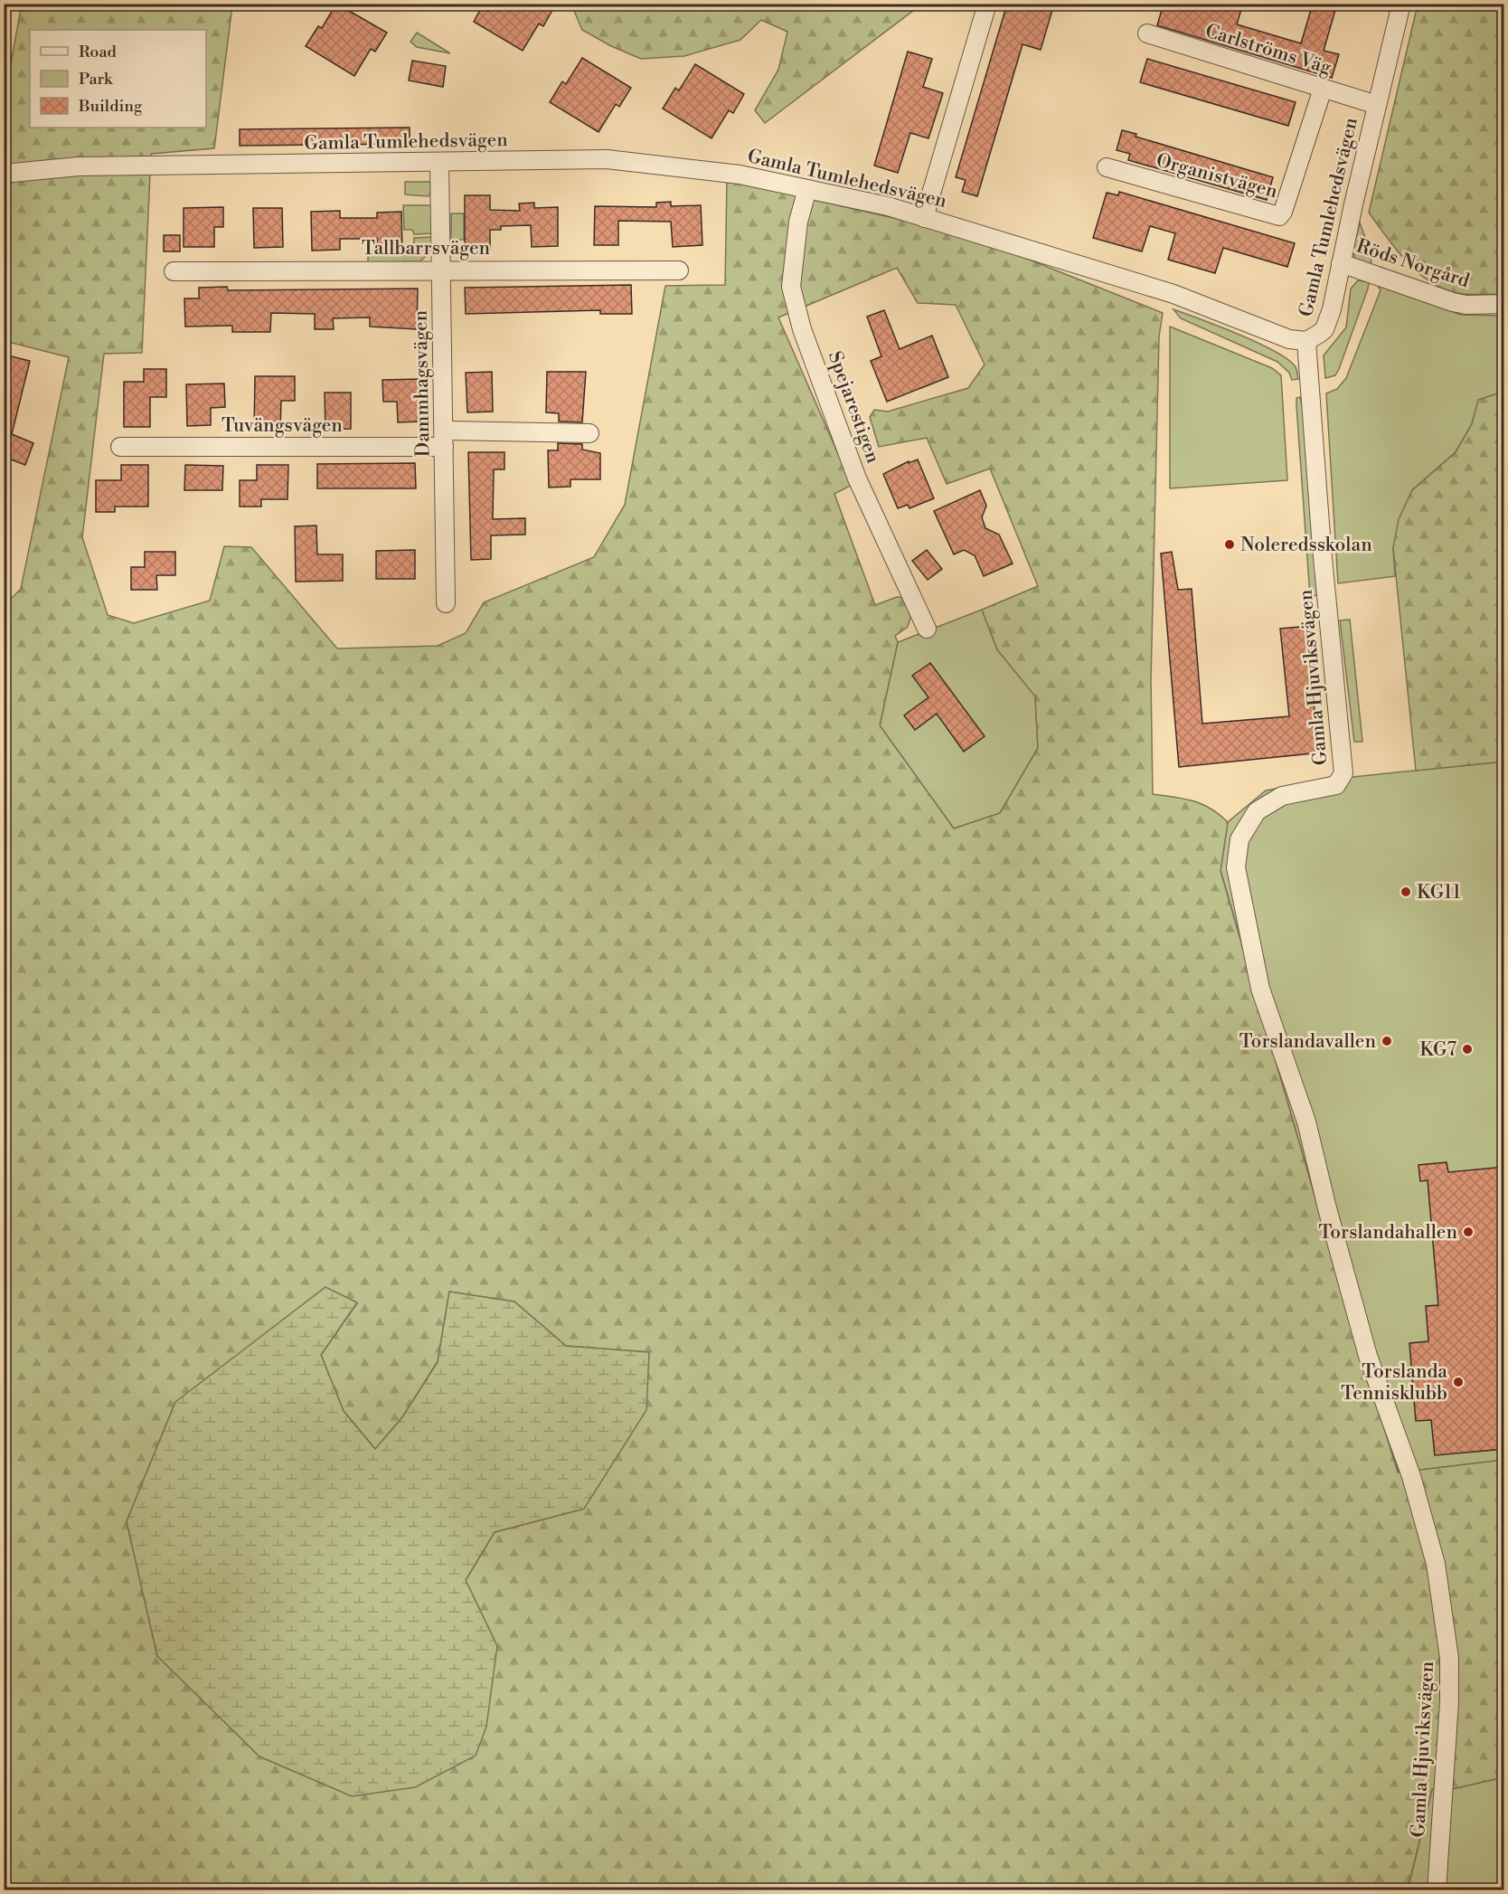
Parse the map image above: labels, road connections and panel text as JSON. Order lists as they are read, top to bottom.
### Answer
{
  "streets": {
    "street": [
      "Carlströms Väg",
      "Gamla Tumlehedsvägen",
      "Organistvägen",
      "Tallbarrsvägen",
      "Röds Norgård",
      "Dammhagsvägen",
      "Spejarestigen",
      "Tuvängsvägen",
      "Gamla Hjuviksvägen"
    ]
  },
  "crossings": [
    ["Carlströms Väg", "Gamla Tumlehedsvägen"],
    ["Carlströms Väg", "Organistvägen"],
    ["Gamla Tumlehedsvägen", "Röds Norgård"],
    ["Gamla Tumlehedsvägen", "Dammhagsvägen"],
    ["Gamla Tumlehedsvägen", "Spejarestigen"],
    ["Gamla Tumlehedsvägen", "Gamla Hjuviksvägen"],
    ["Tallbarrsvägen", "Dammhagsvägen"],
    ["Dammhagsvägen", "Tuvängsvägen"]
  ],
  "places": [
    "Noleredsskolan",
    "KG11",
    "Torslandavallen",
    "KG7",
    "Torslandahallen",
    "Torslanda Tennisklubb"
  ],
  "legend": ["Road", "Park", "Building"]
}
